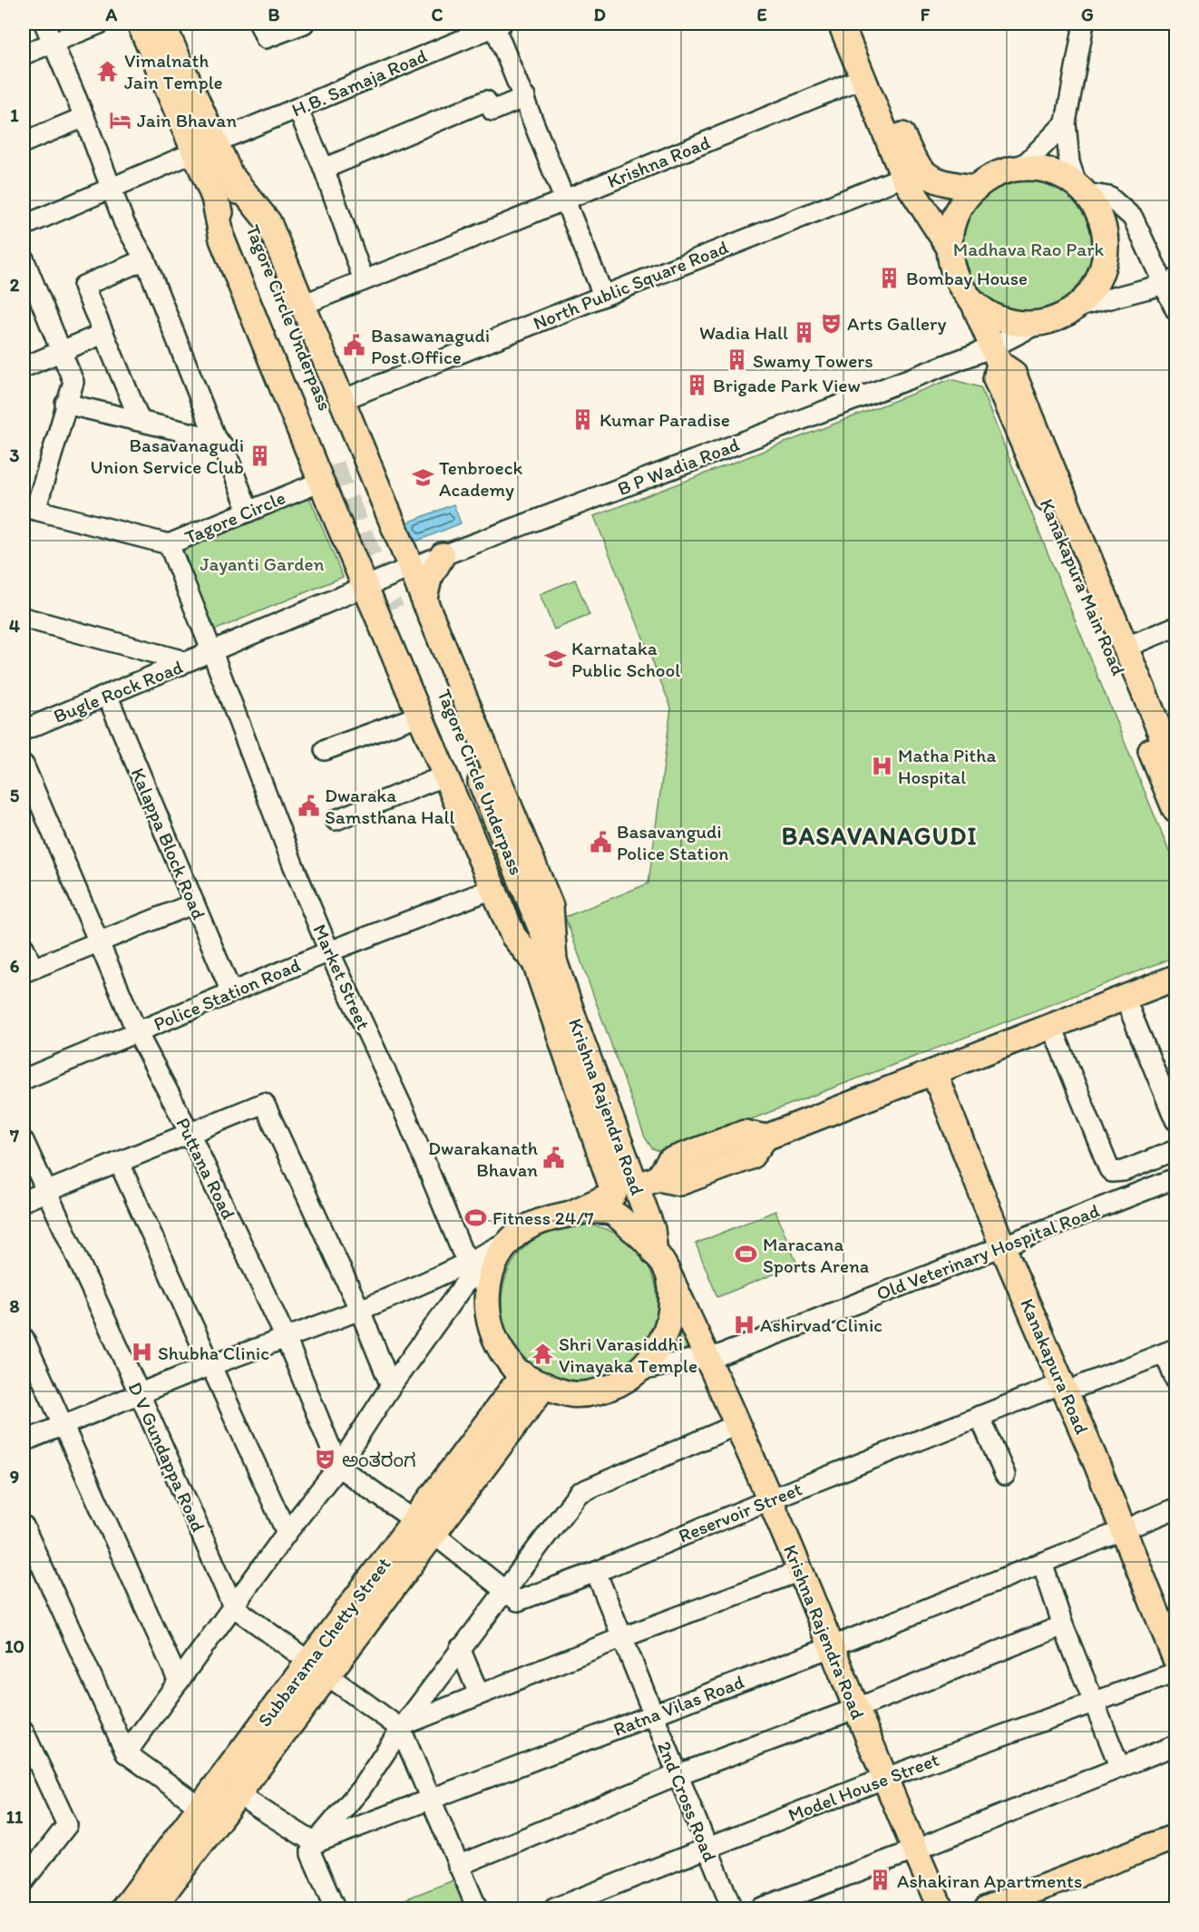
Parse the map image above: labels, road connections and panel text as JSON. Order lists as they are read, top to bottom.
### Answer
{
  "streets": {
    "main road": [
      "Tagore Circle Underpass",
      "Kanakapura Main Road",
      "Krishna Rajendra Road",
      "Kanakapura Road",
      "Subbarama Chetty Street"
    ],
    "street": [
      "H.B. Samaja Road",
      "Krishna Road",
      "North Public Square Road",
      "B P Wadia Road",
      "Tagore Circle",
      "Bugle Rock Road",
      "Kalappa Block Road",
      "Market Street",
      "Police Station Road",
      "Puttana Road",
      "Old Veterinary Hospital Road",
      "D V Gundappa Road",
      "Reservoir Street",
      "Ratna Vilas Road",
      "Model House Street",
      "2nd Cross Road"
    ]
  },
  "crossings": [
    ["Tagore Circle Underpass", "Tagore Circle"],
    ["Tagore Circle Underpass", "Krishna Rajendra Road"],
    ["B P Wadia Road", "Kanakapura Main Road"],
    ["Tagore Circle", "Bugle Rock Road"],
    ["Tagore Circle", "Market Street"],
    ["Bugle Rock Road", "Kalappa Block Road"],
    ["Bugle Rock Road", "Market Street"],
    ["Kalappa Block Road", "Police Station Road"],
    ["Market Street", "Police Station Road"],
    ["Market Street", "Krishna Rajendra Road"],
    ["Market Street", "Old Veterinary Hospital Road"],
    ["Market Street", "Subbarama Chetty Street"],
    ["Police Station Road", "Puttana Road"],
    ["Krishna Rajendra Road", "Old Veterinary Hospital Road"],
    ["Krishna Rajendra Road", "Reservoir Street"],
    ["Krishna Rajendra Road", "Subbarama Chetty Street"],
    ["Krishna Rajendra Road", "Ratna Vilas Road"],
    ["Krishna Rajendra Road", "Model House Street"],
    ["Old Veterinary Hospital Road", "Kanakapura Road"],
    ["Old Veterinary Hospital Road", "Subbarama Chetty Street"],
    ["Kanakapura Road", "Reservoir Street"],
    ["Kanakapura Road", "Ratna Vilas Road"],
    ["Reservoir Street", "Subbarama Chetty Street"],
    ["Reservoir Street", "2nd Cross Road"],
    ["Ratna Vilas Road", "2nd Cross Road"],
    ["Model House Street", "2nd Cross Road"]
  ],
  "districts": ["BASAVANAGUDI"],
  "parks": ["Madhava Rao Park", "Jayanti Garden"],
  "places": {
    "temple": ["Vimalnath Jain Temple", "Shri Varasiddhi Vinayaka Temple"],
    "hotel": ["Jain Bhavan"],
    "building": [
      "Bombay House",
      "Wadia Hall",
      "Swamy Towers",
      "Brigade Park View",
      "Kumar Paradise",
      "Basavanagudi Union Service Club",
      "Ashakiran Apartments"
    ],
    "theatre": ["Arts Gallery", "ಅಂತರಂಗ"],
    "public building": [
      "Basawanagudi Post Office",
      "Dwaraka Samsthana Hall",
      "Basavangudi Police Station",
      "Dwarakanath Bhavan"
    ],
    "school or university": ["Tenbroeck Academy", "Karnataka Public School"],
    "hospital": ["Matha Pitha Hospital", "Ashirvad Clinic", "Shubha Clinic"],
    "sports": ["Fitness 24/7", "Maracana Sports Arena"]
  },
  "grid": {
    "columns": [
      "A",
      "B",
      "C",
      "D",
      "E",
      "F",
      "G"
    ],
    "rows": [
      "1",
      "2",
      "3",
      "4",
      "5",
      "6",
      "7",
      "8",
      "9",
      "10",
      "11"
    ]
  }
}
